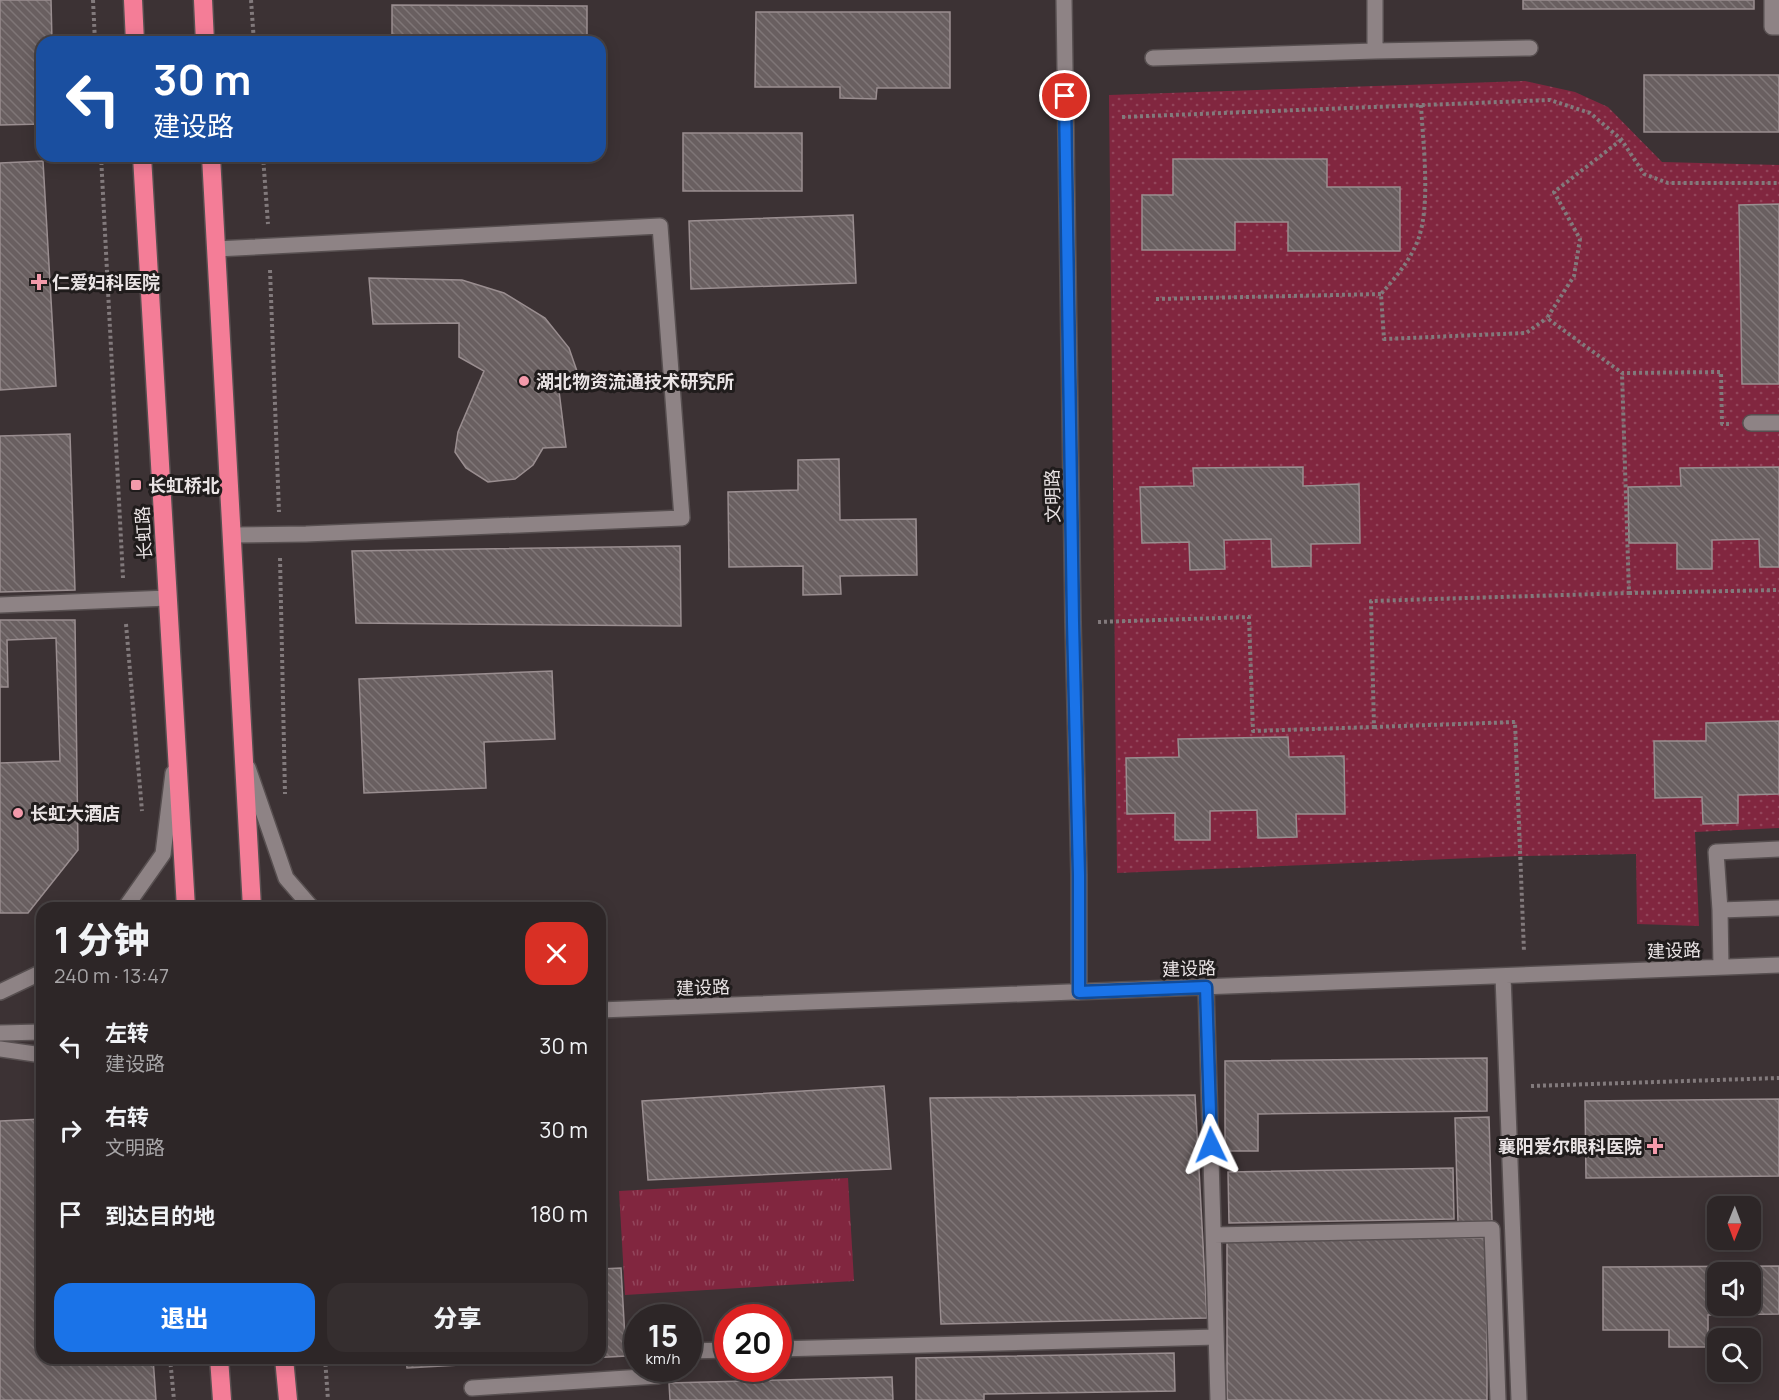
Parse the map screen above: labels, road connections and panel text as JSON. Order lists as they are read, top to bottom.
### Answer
{
  "streets": {
    "highway": ["长虹路"],
    "street": ["文明路", "建设路"]
  },
  "crossings": [
    ["文明路", "建设路"]
  ],
  "places": {
    "health": ["仁爱妇科医院", "襄阳爱尔眼科医院"],
    "other": ["湖北物资流通技术研究所", "长虹大酒店"],
    "transit": ["长虹桥北"]
  },
  "north": "bottom",
  "page": {
    "turn": ["30 m", "建设路"],
    "heading": ["1 分钟", "240 m · 13:47"],
    "list": [
      {
        "name": "左转",
        "note": "建设路",
        "value": "30 m"
      },
      {
        "name": "右转",
        "note": "文明路",
        "value": "30 m"
      },
      {
        "name": "到达目的地",
        "value": "180 m"
      }
    ],
    "buttons": ["退出", "分享"],
    "speed": "15 km/h",
    "limit": "20"
  }
}
